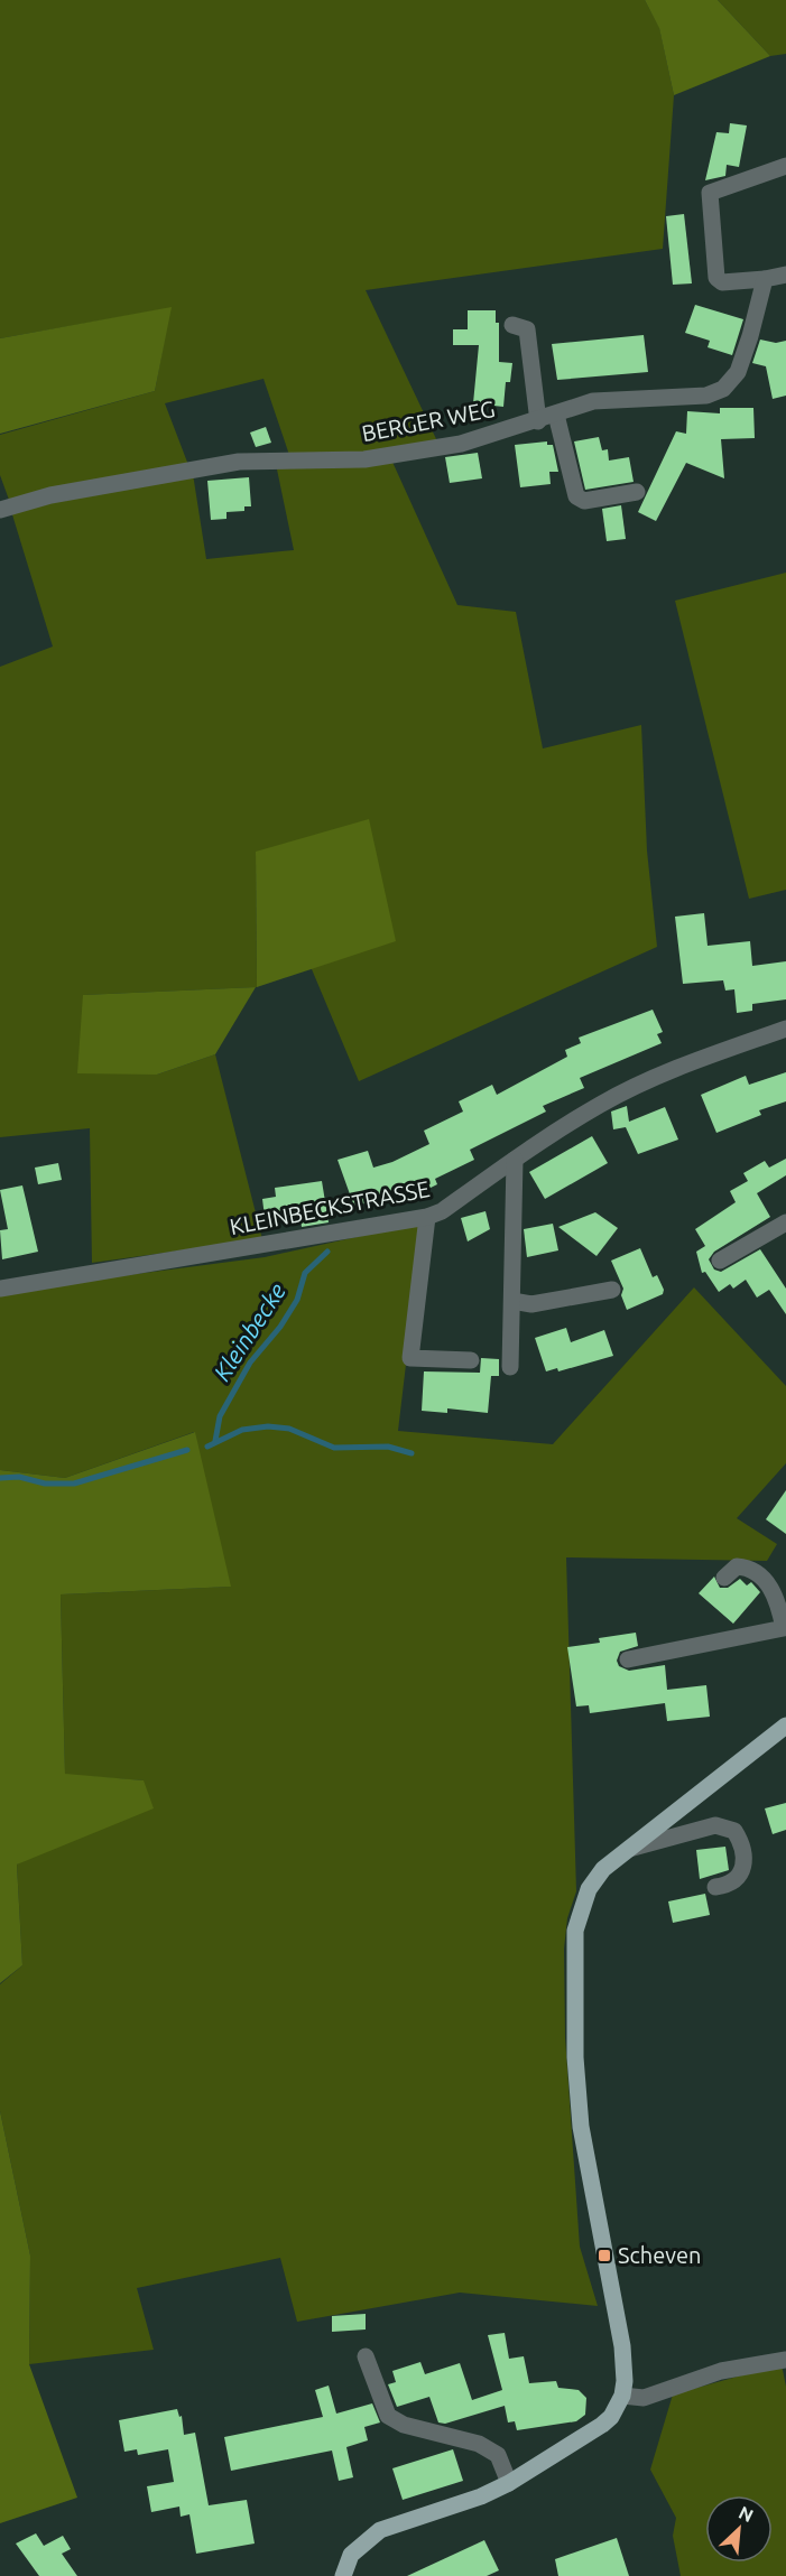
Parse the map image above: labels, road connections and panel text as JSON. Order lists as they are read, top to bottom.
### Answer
{
  "streets": {
    "street": ["BERGER WEG", "KLEINBECKSTRASSE"]
  },
  "water": ["Kleinbecke"],
  "places": {
    "transit": ["Scheven"]
  },
  "north": "top right"
}
